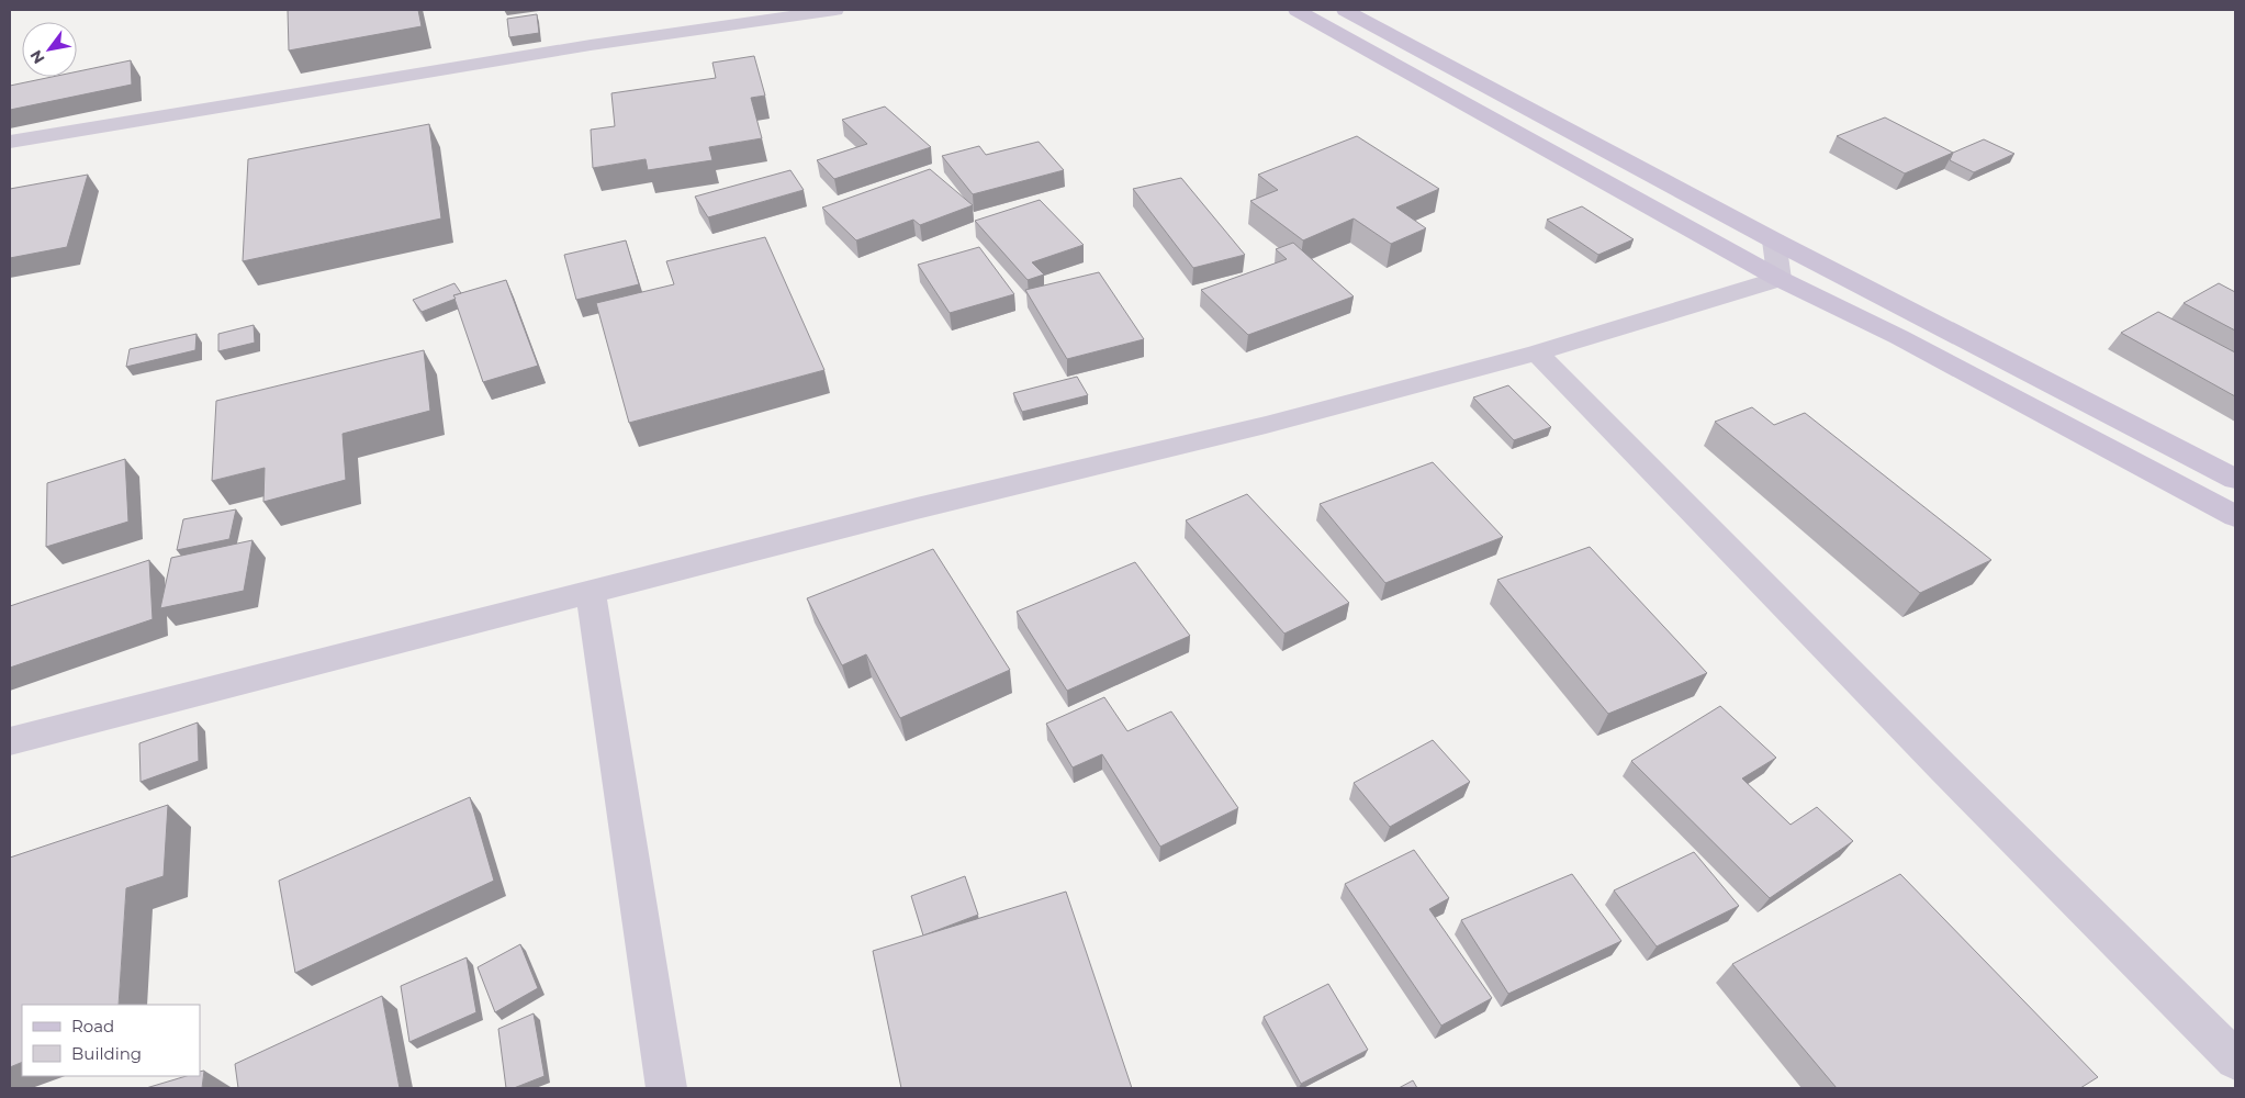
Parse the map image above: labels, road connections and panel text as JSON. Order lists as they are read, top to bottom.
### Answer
{
  "legend": ["Road", "Building"],
  "north": "bottom left"
}
